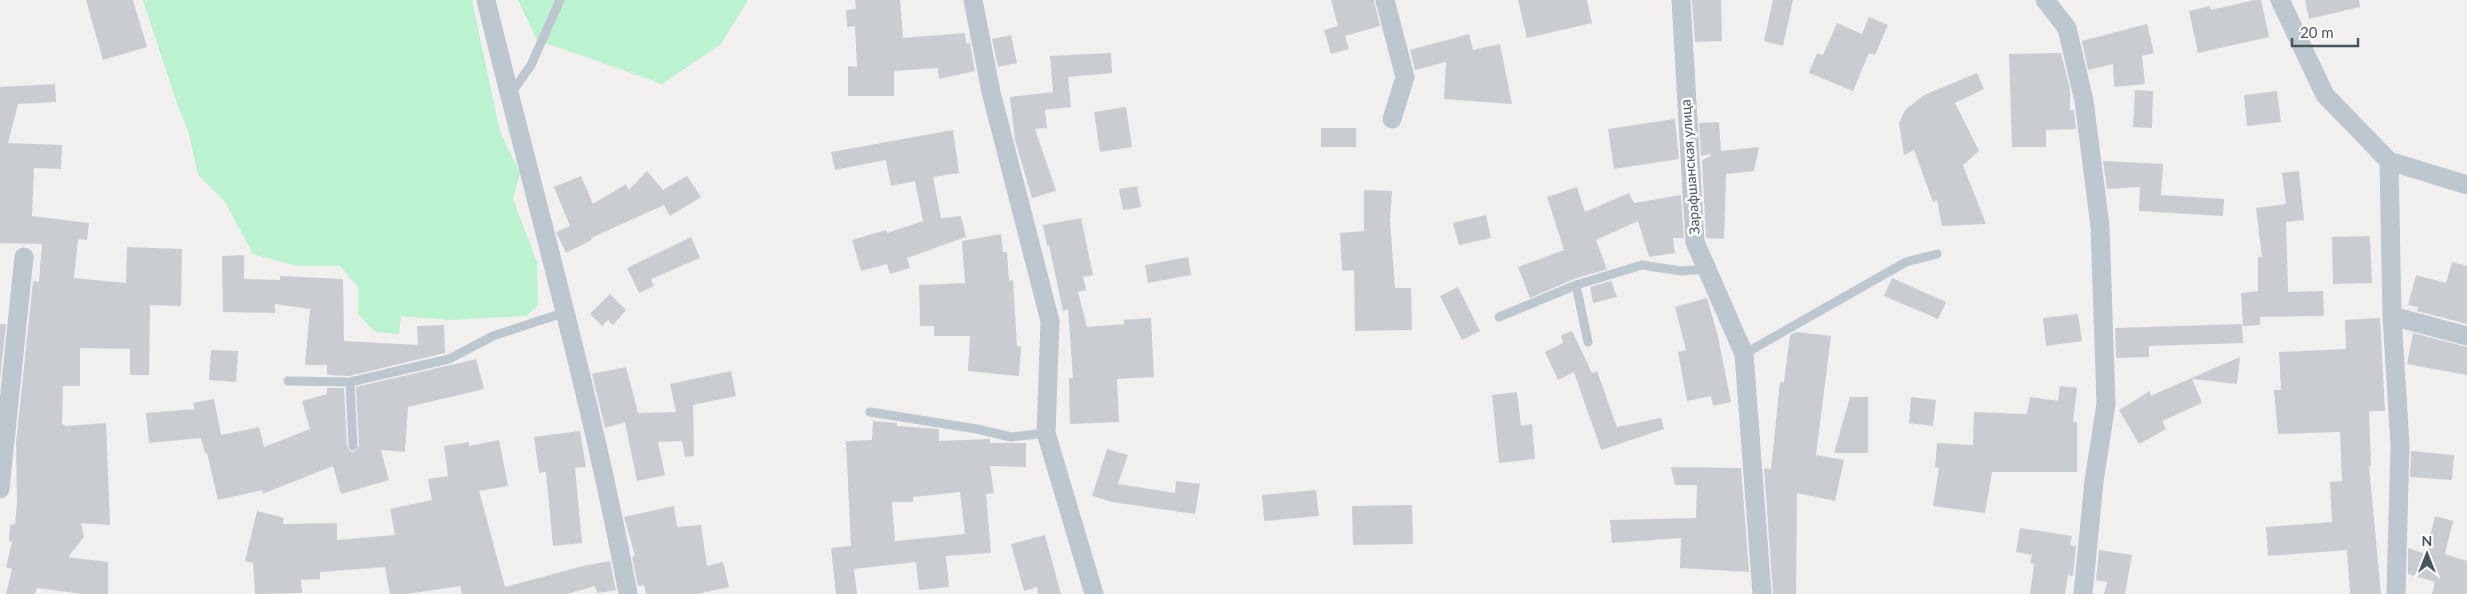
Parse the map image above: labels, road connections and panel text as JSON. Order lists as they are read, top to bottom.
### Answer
{
  "streets": {
    "street": ["Зарафшанская улица"]
  },
  "scale_bar": "20 m",
  "north": "top"
}
